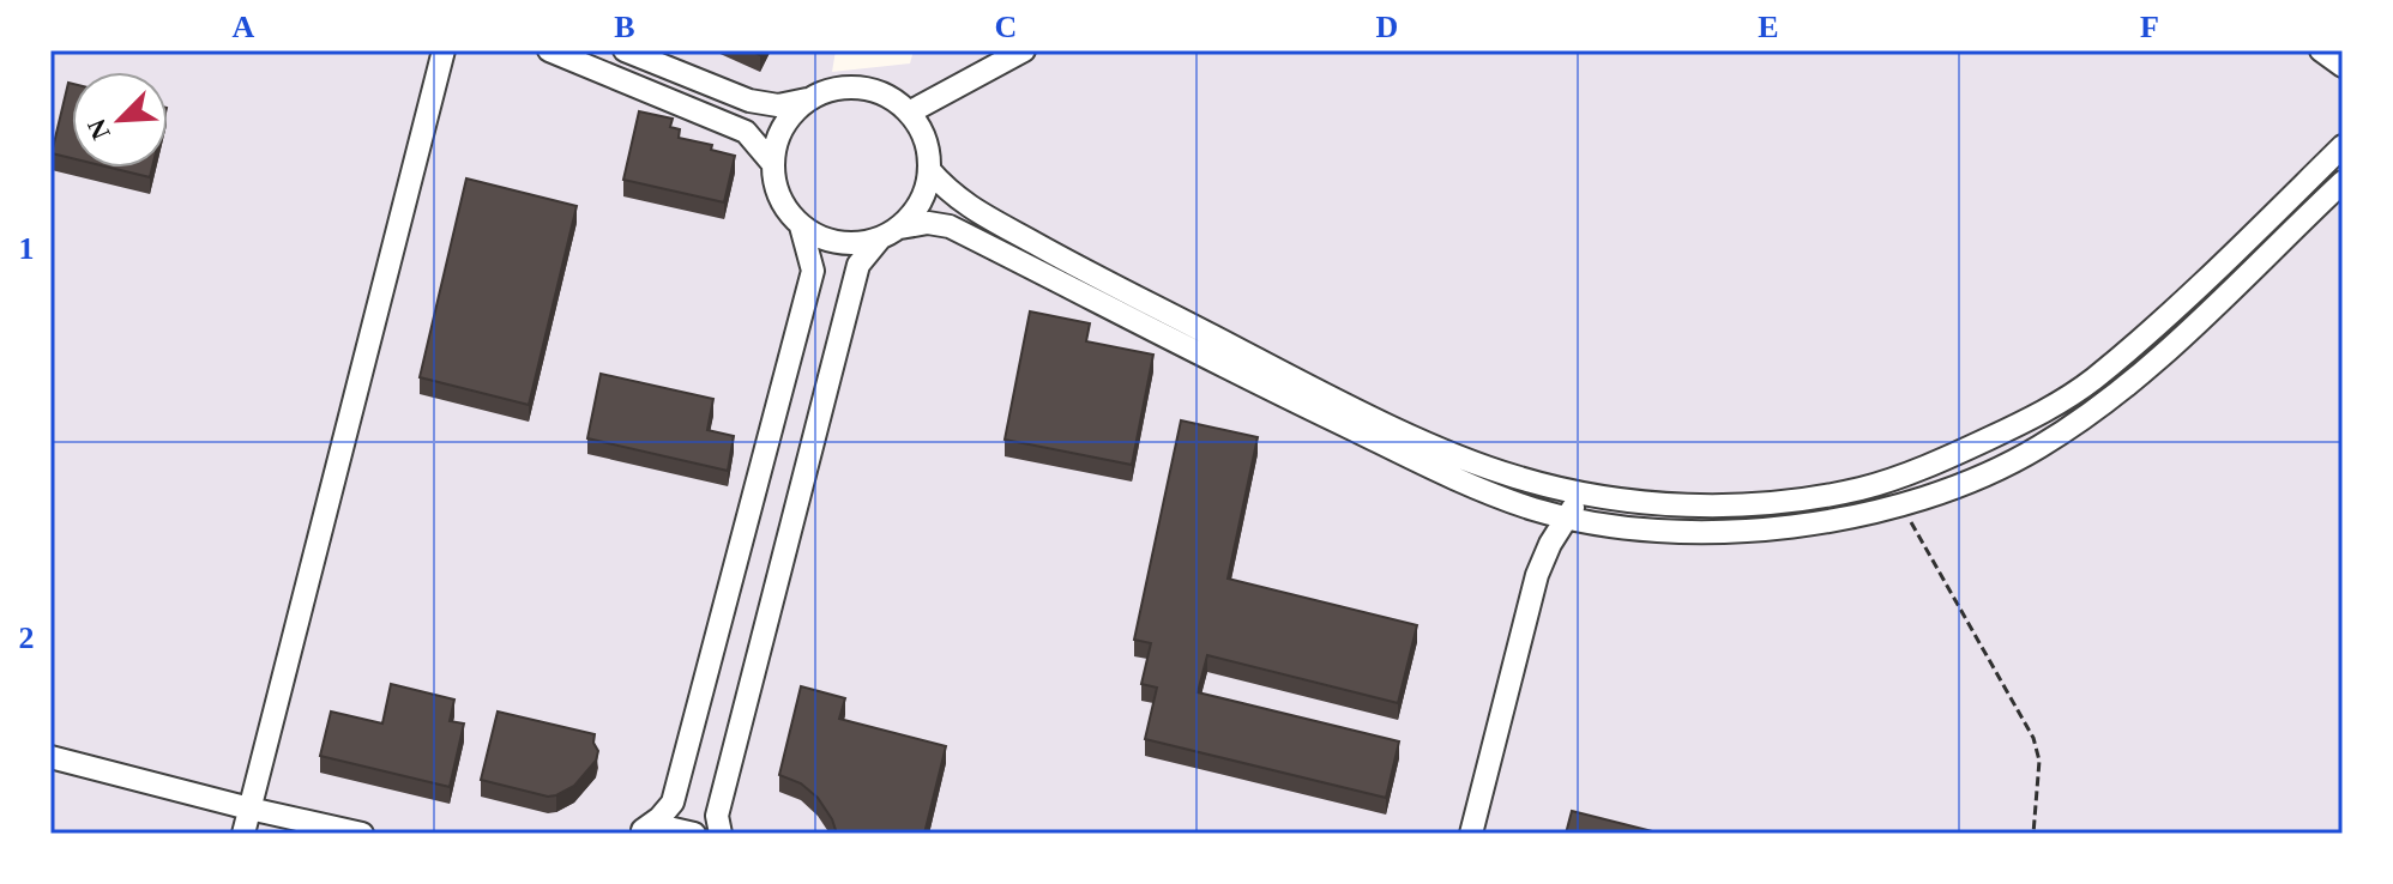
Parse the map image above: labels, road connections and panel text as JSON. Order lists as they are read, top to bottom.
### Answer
{
  "north": "bottom left",
  "grid": {
    "columns": [
      "A",
      "B",
      "C",
      "D",
      "E",
      "F"
    ],
    "rows": ["1", "2"]
  }
}
